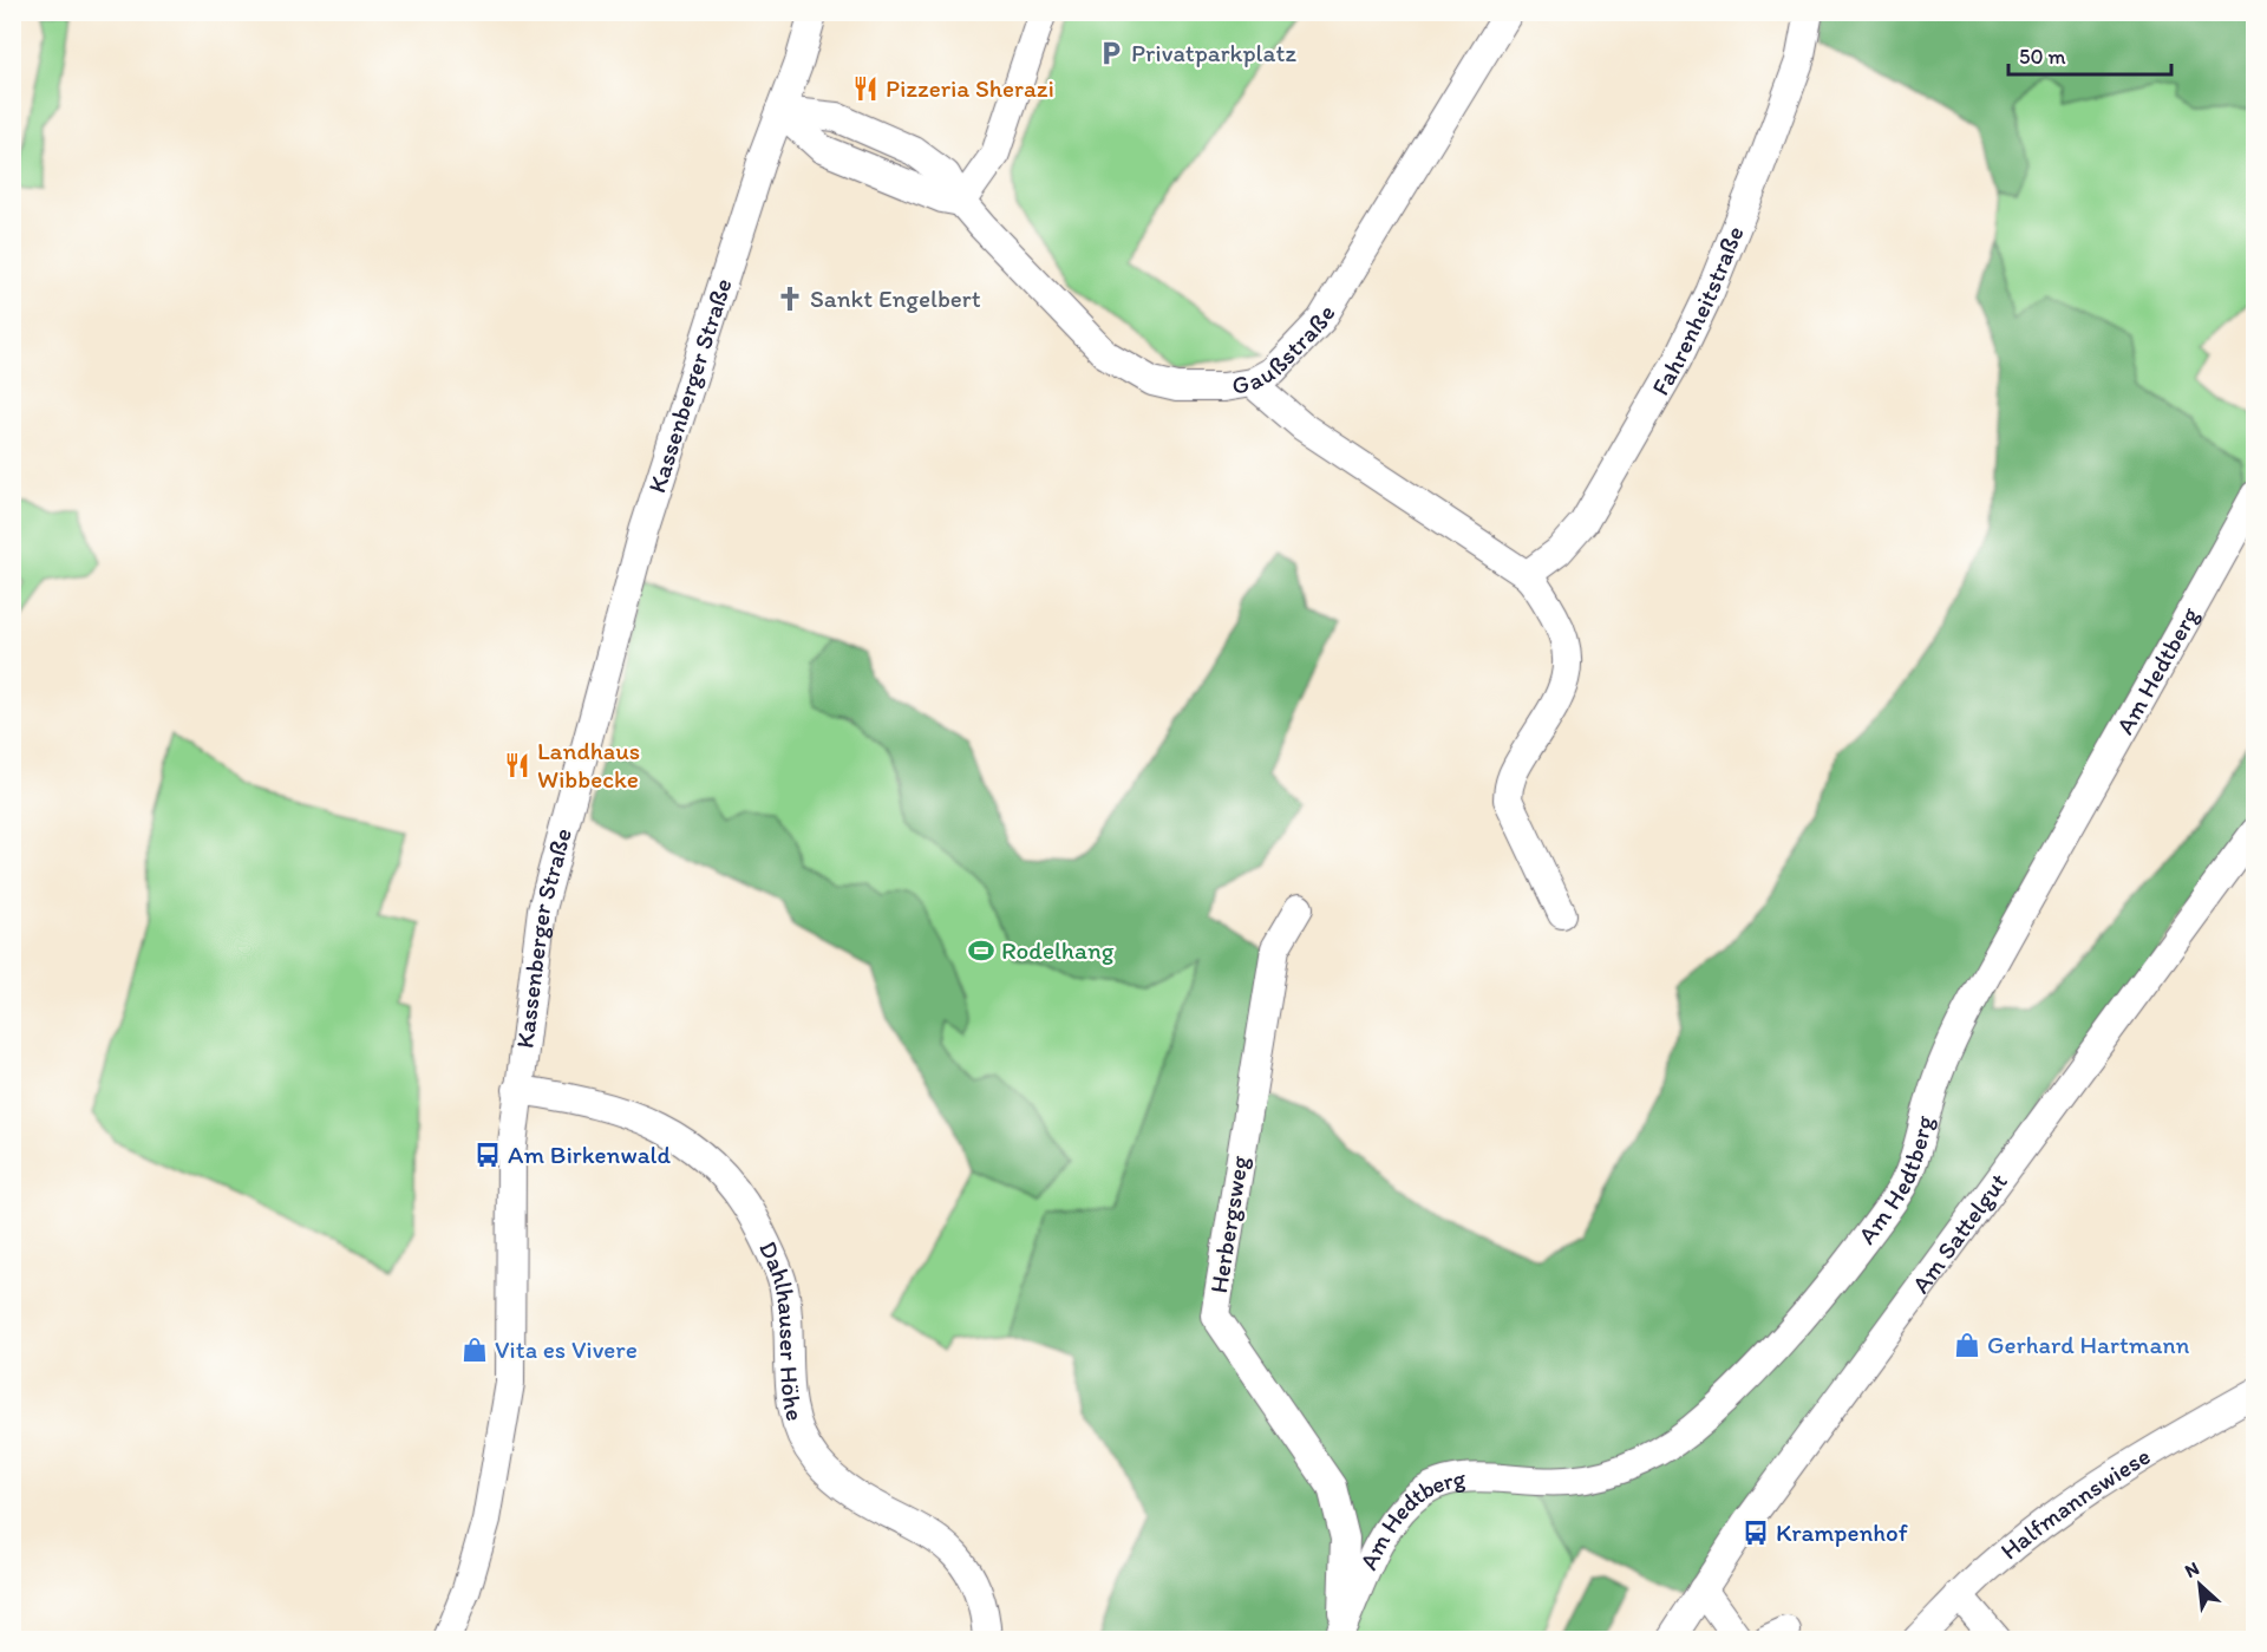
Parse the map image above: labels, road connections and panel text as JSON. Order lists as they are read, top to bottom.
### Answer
{
  "streets": {
    "street": [
      "Fahrenheitstraße",
      "Gaußstraße",
      "Kassenberger Straße",
      "Am Hedtberg",
      "Herbergsweg",
      "Am Sattelgut",
      "Dahlhauser Höhe",
      "Halfmannswiese"
    ]
  },
  "crossings": [
    ["Gaußstraße", "Kassenberger Straße"],
    ["Kassenberger Straße", "Dahlhauser Höhe"],
    ["Am Hedtberg", "Herbergsweg"]
  ],
  "places": {
    "parking": ["Privatparkplatz"],
    "restaurant": ["Pizzeria Sherazi", "Landhaus Wibbecke"],
    "church": ["Sankt Engelbert"],
    "sports": ["Rodelhang"],
    "bus stop": ["Am Birkenwald", "Krampenhof"],
    "shop": ["Gerhard Hartmann", "Vita es Vivere"]
  },
  "scale_bar": "50 m",
  "north": "top left"
}
